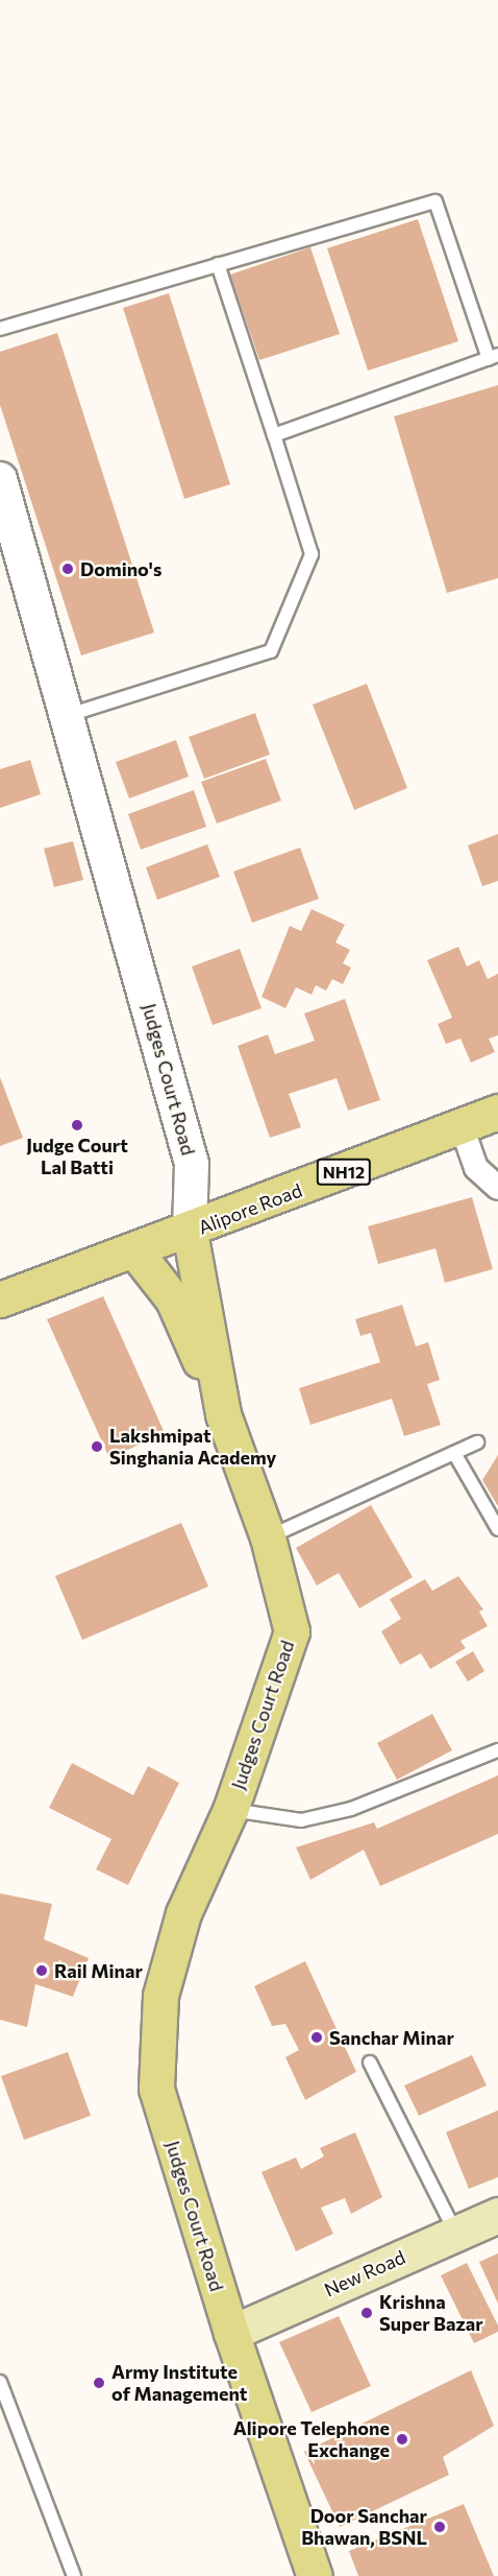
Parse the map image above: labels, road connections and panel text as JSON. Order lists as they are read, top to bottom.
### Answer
{
  "streets": {
    "highway": ["Judges Court Road", "NH12", "Alipore Road"],
    "main road": ["New Road"]
  },
  "crossings": [
    ["Judges Court Road", "Alipore Road"],
    ["Judges Court Road", "New Road"]
  ],
  "places": [
    "Domino's",
    "Judge Court Lal Batti",
    "Lakshmipat Singhania Academy",
    "Rail Minar",
    "Sanchar Minar",
    "Krishna Super Bazar",
    "Army Institute of Management",
    "Alipore Telephone Exchange",
    "Door Sanchar Bhawan, BSNL"
  ]
}
